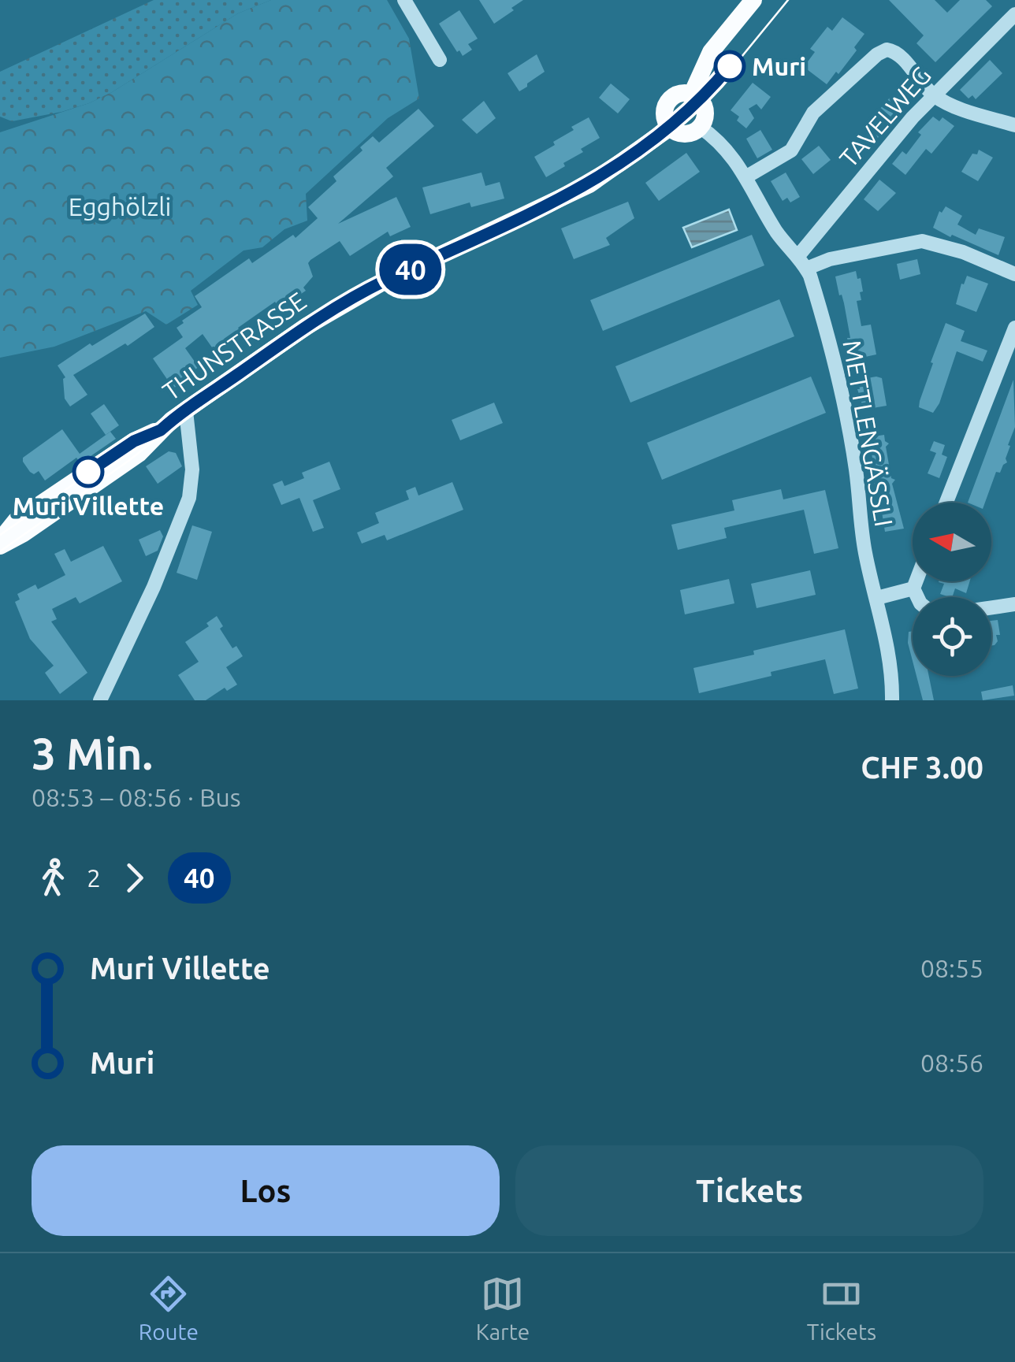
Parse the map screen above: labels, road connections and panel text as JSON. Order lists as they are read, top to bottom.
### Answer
{
  "streets": {
    "main road": ["THUNSTRASSE"],
    "street": ["TAVELWEG", "METTLENGÄSSLI"]
  },
  "crossings": [
    ["TAVELWEG", "METTLENGÄSSLI"],
    ["THUNSTRASSE", "METTLENGÄSSLI"]
  ],
  "parks": ["Egghölzli"],
  "places": ["Muri", "Muri Villette"],
  "lines": ["bus line 40"],
  "north": "left",
  "page": {
    "on_map": "40",
    "heading": ["3 Min.", "08:53 – 08:56 · Bus", "CHF 3.00"],
    "legs": ["2", "40"],
    "list": [
      {
        "name": "Muri Villette",
        "value": "08:55"
      },
      {
        "name": "Muri",
        "value": "08:56"
      }
    ],
    "buttons": ["Los", "Tickets"],
    "tabs": ["Route", "Karte", "Tickets"]
  }
}
